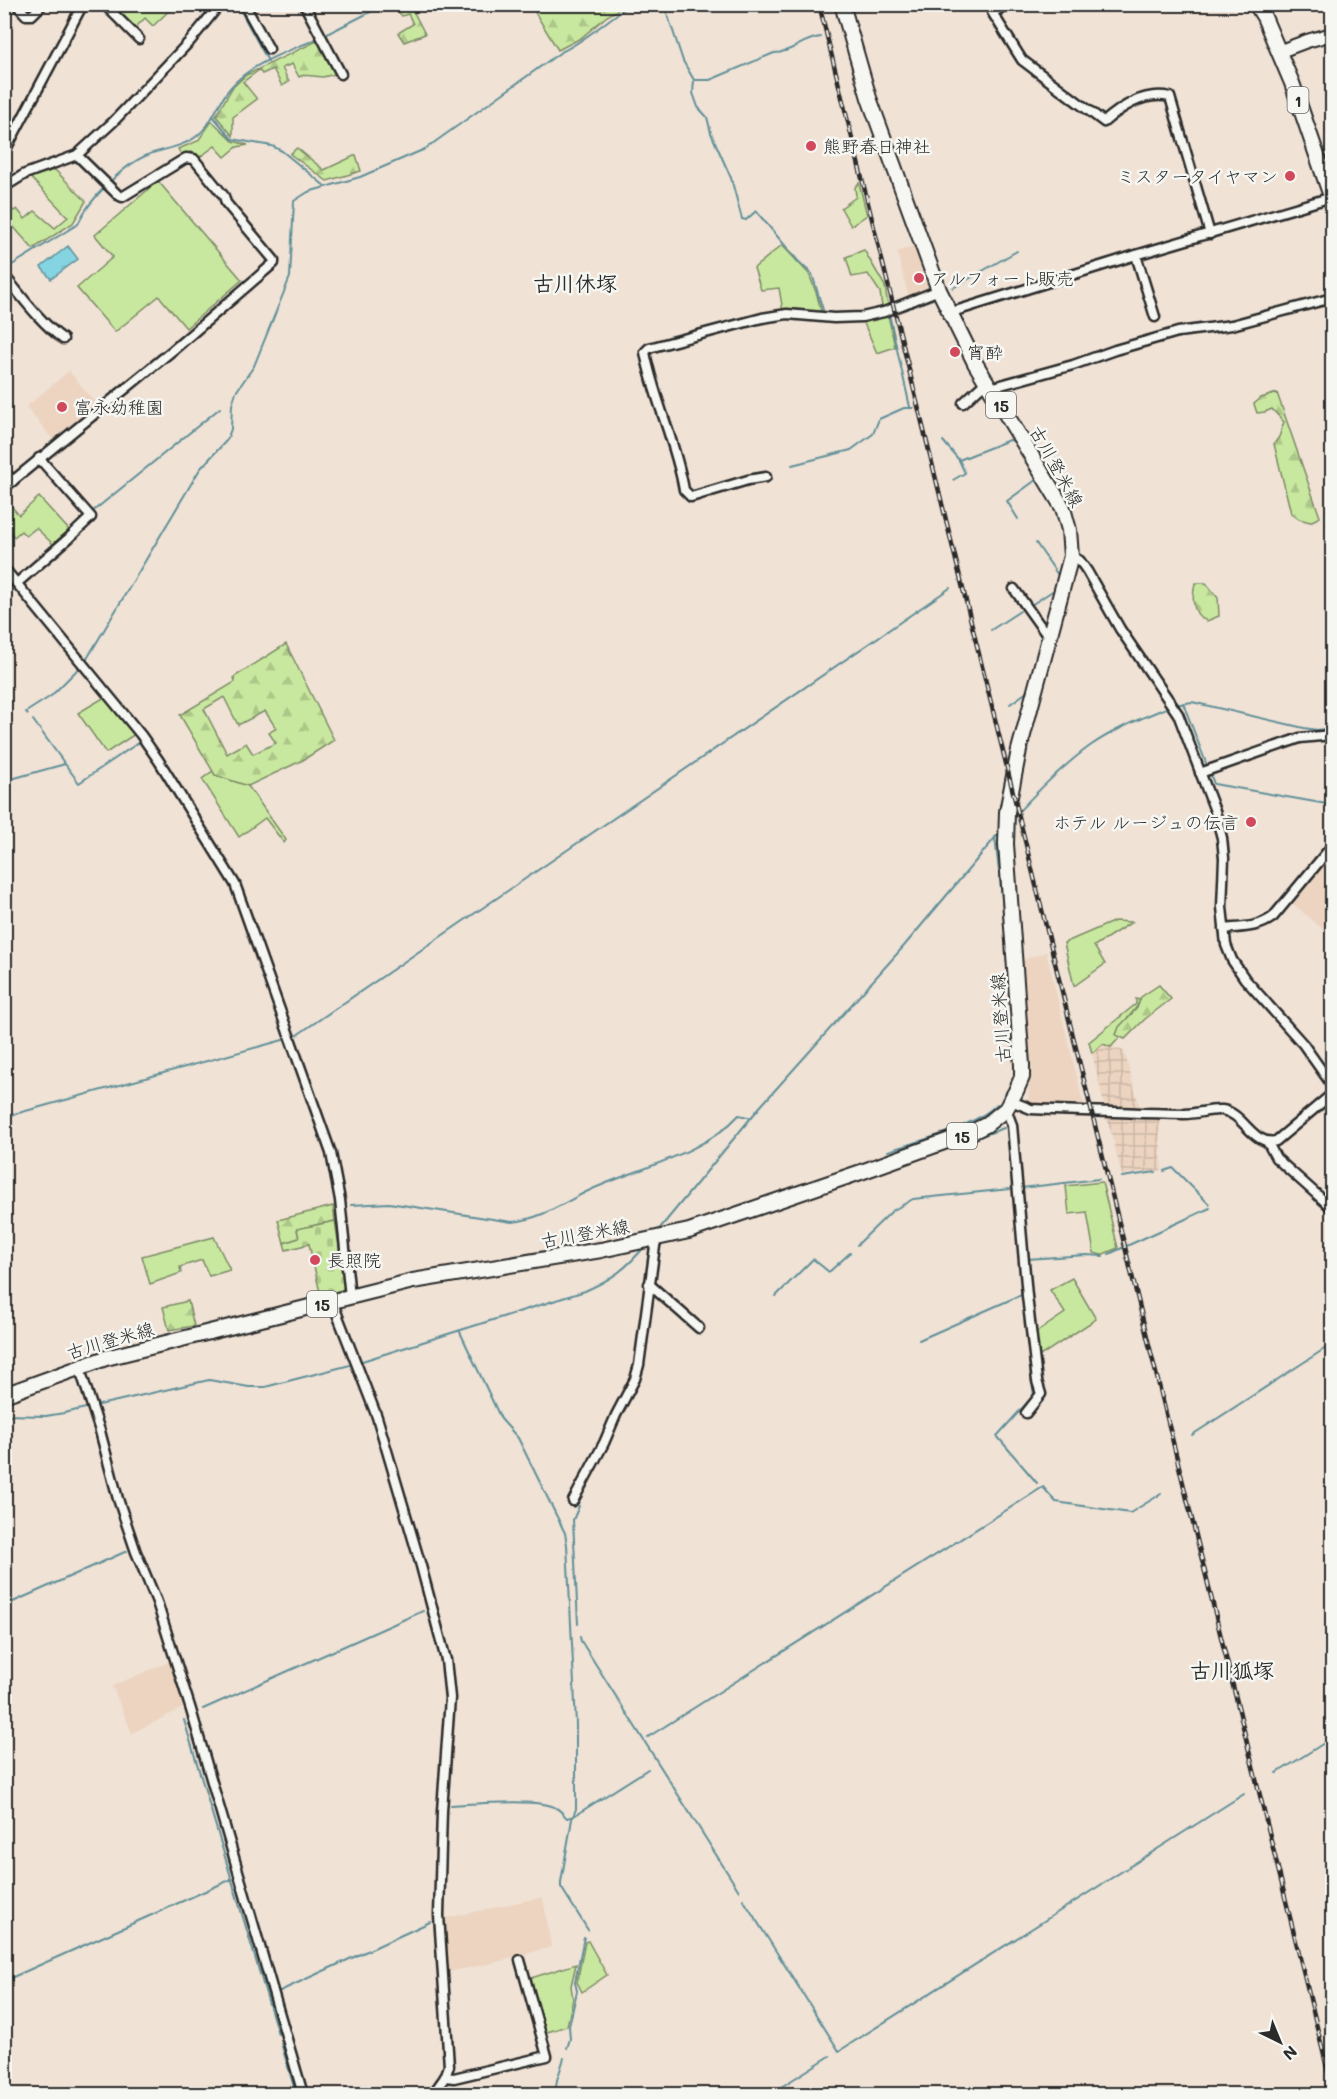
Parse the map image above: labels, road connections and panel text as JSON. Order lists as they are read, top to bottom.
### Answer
{
  "streets": {
    "main road": ["1", "15", "古川登米線"]
  },
  "districts": ["古川休塚", "古川狐塚"],
  "places": [
    "熊野春日神社",
    "ミスタータイヤマン",
    "アルフォート販売",
    "宵酔",
    "富永幼稚園",
    "ホテル ルージュの伝言",
    "長照院"
  ],
  "north": "bottom right"
}
